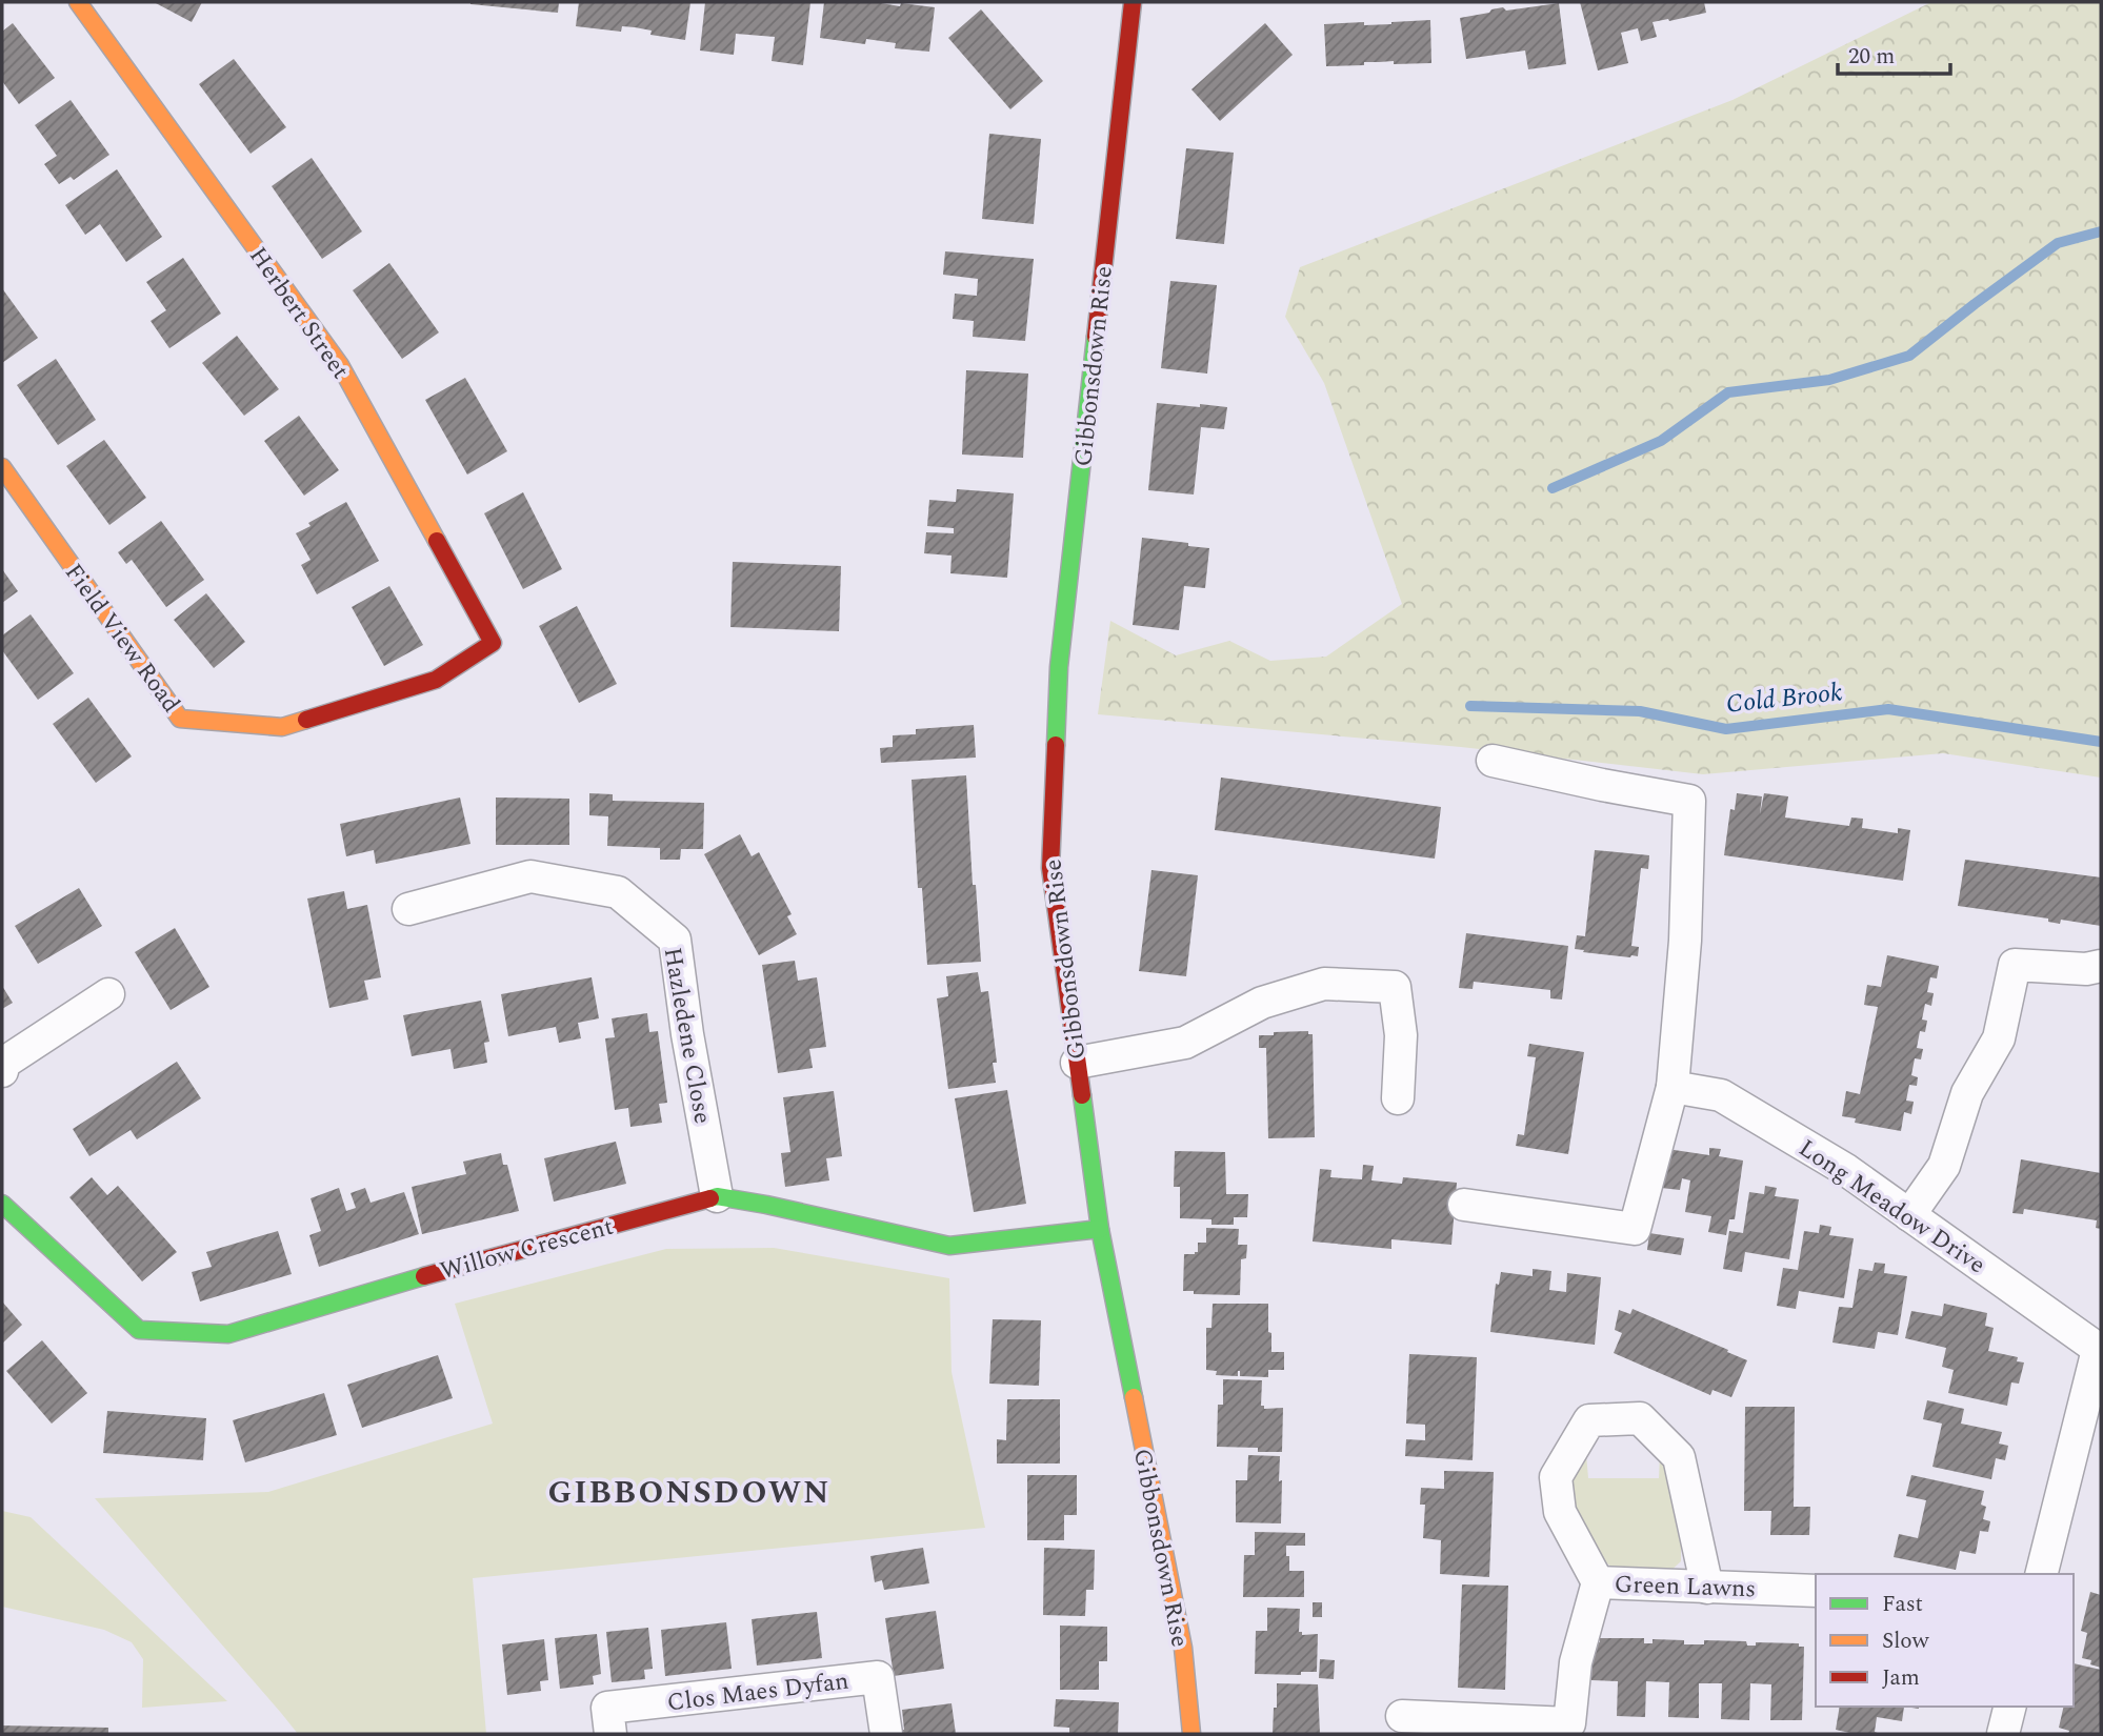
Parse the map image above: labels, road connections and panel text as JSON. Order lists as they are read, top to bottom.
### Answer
{
  "streets": {
    "street": [
      "Herbert Street",
      "Gibbonsdown Rise",
      "Field View Road",
      "Hazledene Close",
      "Long Meadow Drive",
      "Willow Crescent",
      "Green Lawns",
      "Clos Maes Dyfan"
    ]
  },
  "crossings": [
    ["Herbert Street", "Field View Road"],
    ["Gibbonsdown Rise", "Willow Crescent"],
    ["Hazledene Close", "Willow Crescent"]
  ],
  "districts": ["GIBBONSDOWN"],
  "water": ["Cold Brook"],
  "legend": ["Fast", "Slow", "Jam"],
  "scale_bar": "20 m"
}
